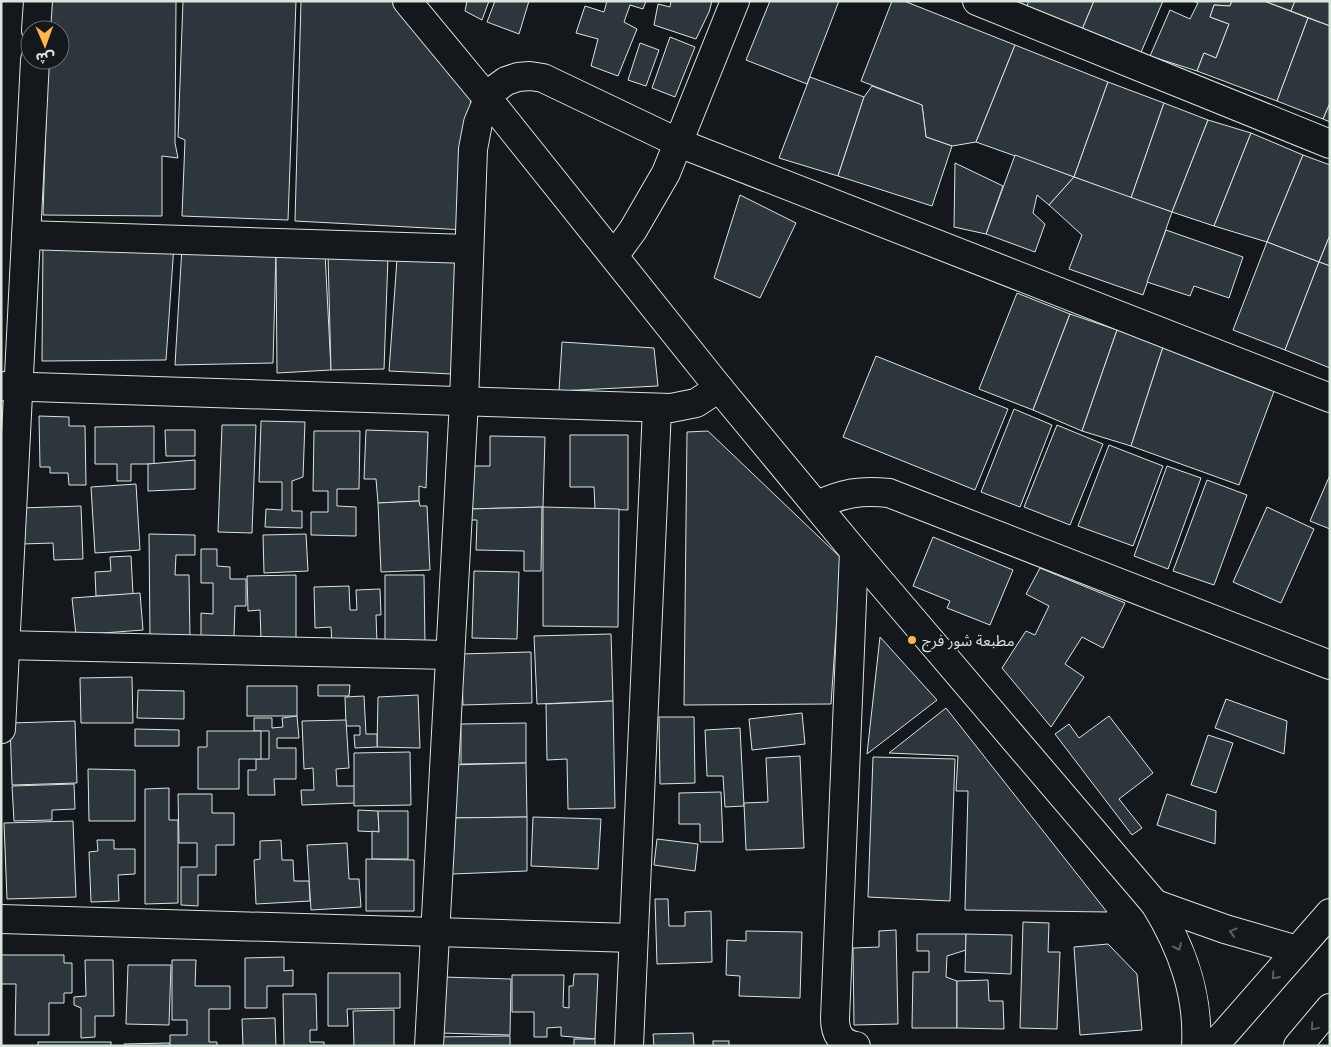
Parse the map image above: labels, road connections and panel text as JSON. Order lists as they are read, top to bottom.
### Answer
{
  "places": ["مطبعة شور فرج"],
  "north": "bottom"
}
